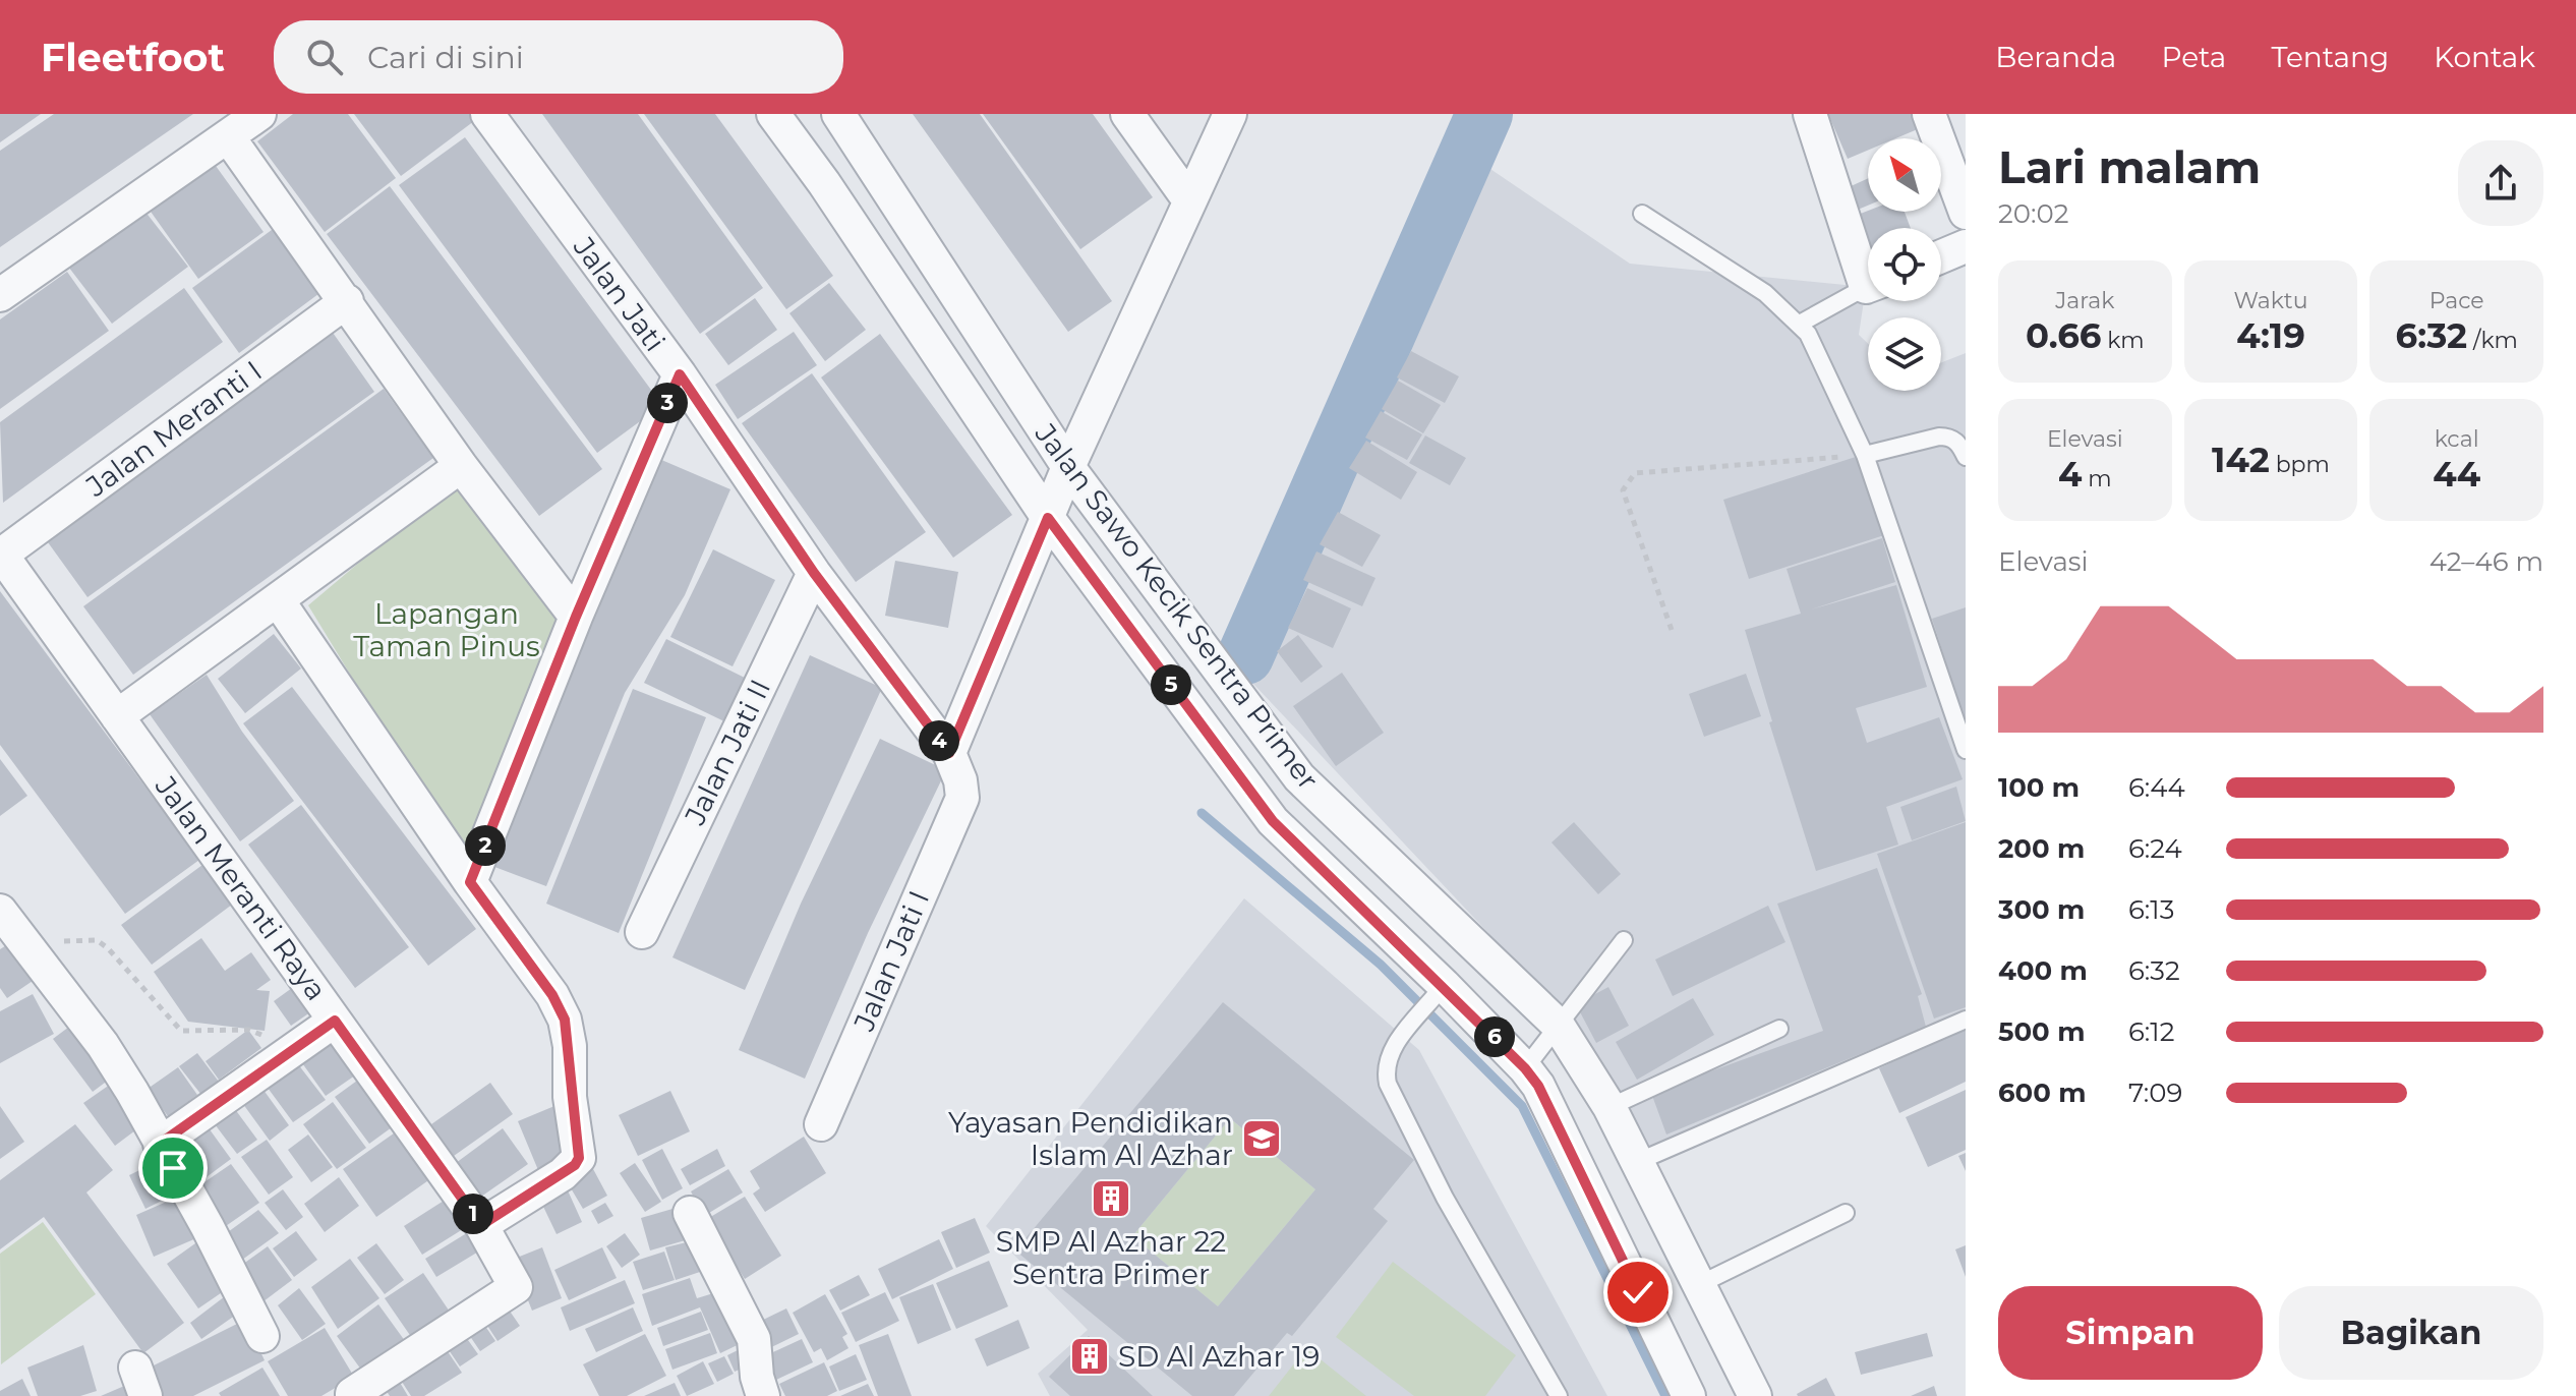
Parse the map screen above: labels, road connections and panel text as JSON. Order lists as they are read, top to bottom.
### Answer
{
  "streets": {
    "street": [
      "Jalan Jati",
      "Jalan Meranti I",
      "Jalan Sawo Kecik Sentra Primer",
      "Jalan Jati II",
      "Jalan Meranti Raya",
      "Jalan Jati I"
    ]
  },
  "crossings": [
    ["Jalan Jati", "Jalan Jati II"],
    ["Jalan Jati", "Jalan Jati I"],
    ["Jalan Meranti I", "Jalan Meranti Raya"]
  ],
  "parks": ["Lapangan Taman Pinus"],
  "places": {
    "school or university": ["Yayasan Pendidikan Islam Al Azhar"],
    "building": ["SMP Al Azhar 22 Sentra Primer", "SD Al Azhar 19"]
  },
  "north": "top left",
  "page": {
    "header": "Fleetfoot",
    "search": "Cari di sini",
    "nav": [
      "Beranda",
      "Peta",
      "Tentang",
      "Kontak"
    ],
    "heading": ["Lari malam", "20:02"],
    "stats": [
      ["Jarak", "0.66 km"],
      ["Waktu", "4:19"],
      ["Pace", "6:32 /km"],
      ["Elevasi", "4 m"],
      ["142 bpm"],
      ["kcal", "44"]
    ],
    "pins": [
      "3",
      "5",
      "4",
      "2",
      "6",
      "1"
    ],
    "chart": ["Elevasi", "42–46 m"],
    "list": [
      {
        "name": "100 m",
        "note": "6:44"
      },
      {
        "name": "200 m",
        "note": "6:24"
      },
      {
        "name": "300 m",
        "note": "6:13"
      },
      {
        "name": "400 m",
        "note": "6:32"
      },
      {
        "name": "500 m",
        "note": "6:12"
      },
      {
        "name": "600 m",
        "note": "7:09"
      }
    ],
    "buttons": ["Simpan", "Bagikan"]
  }
}
